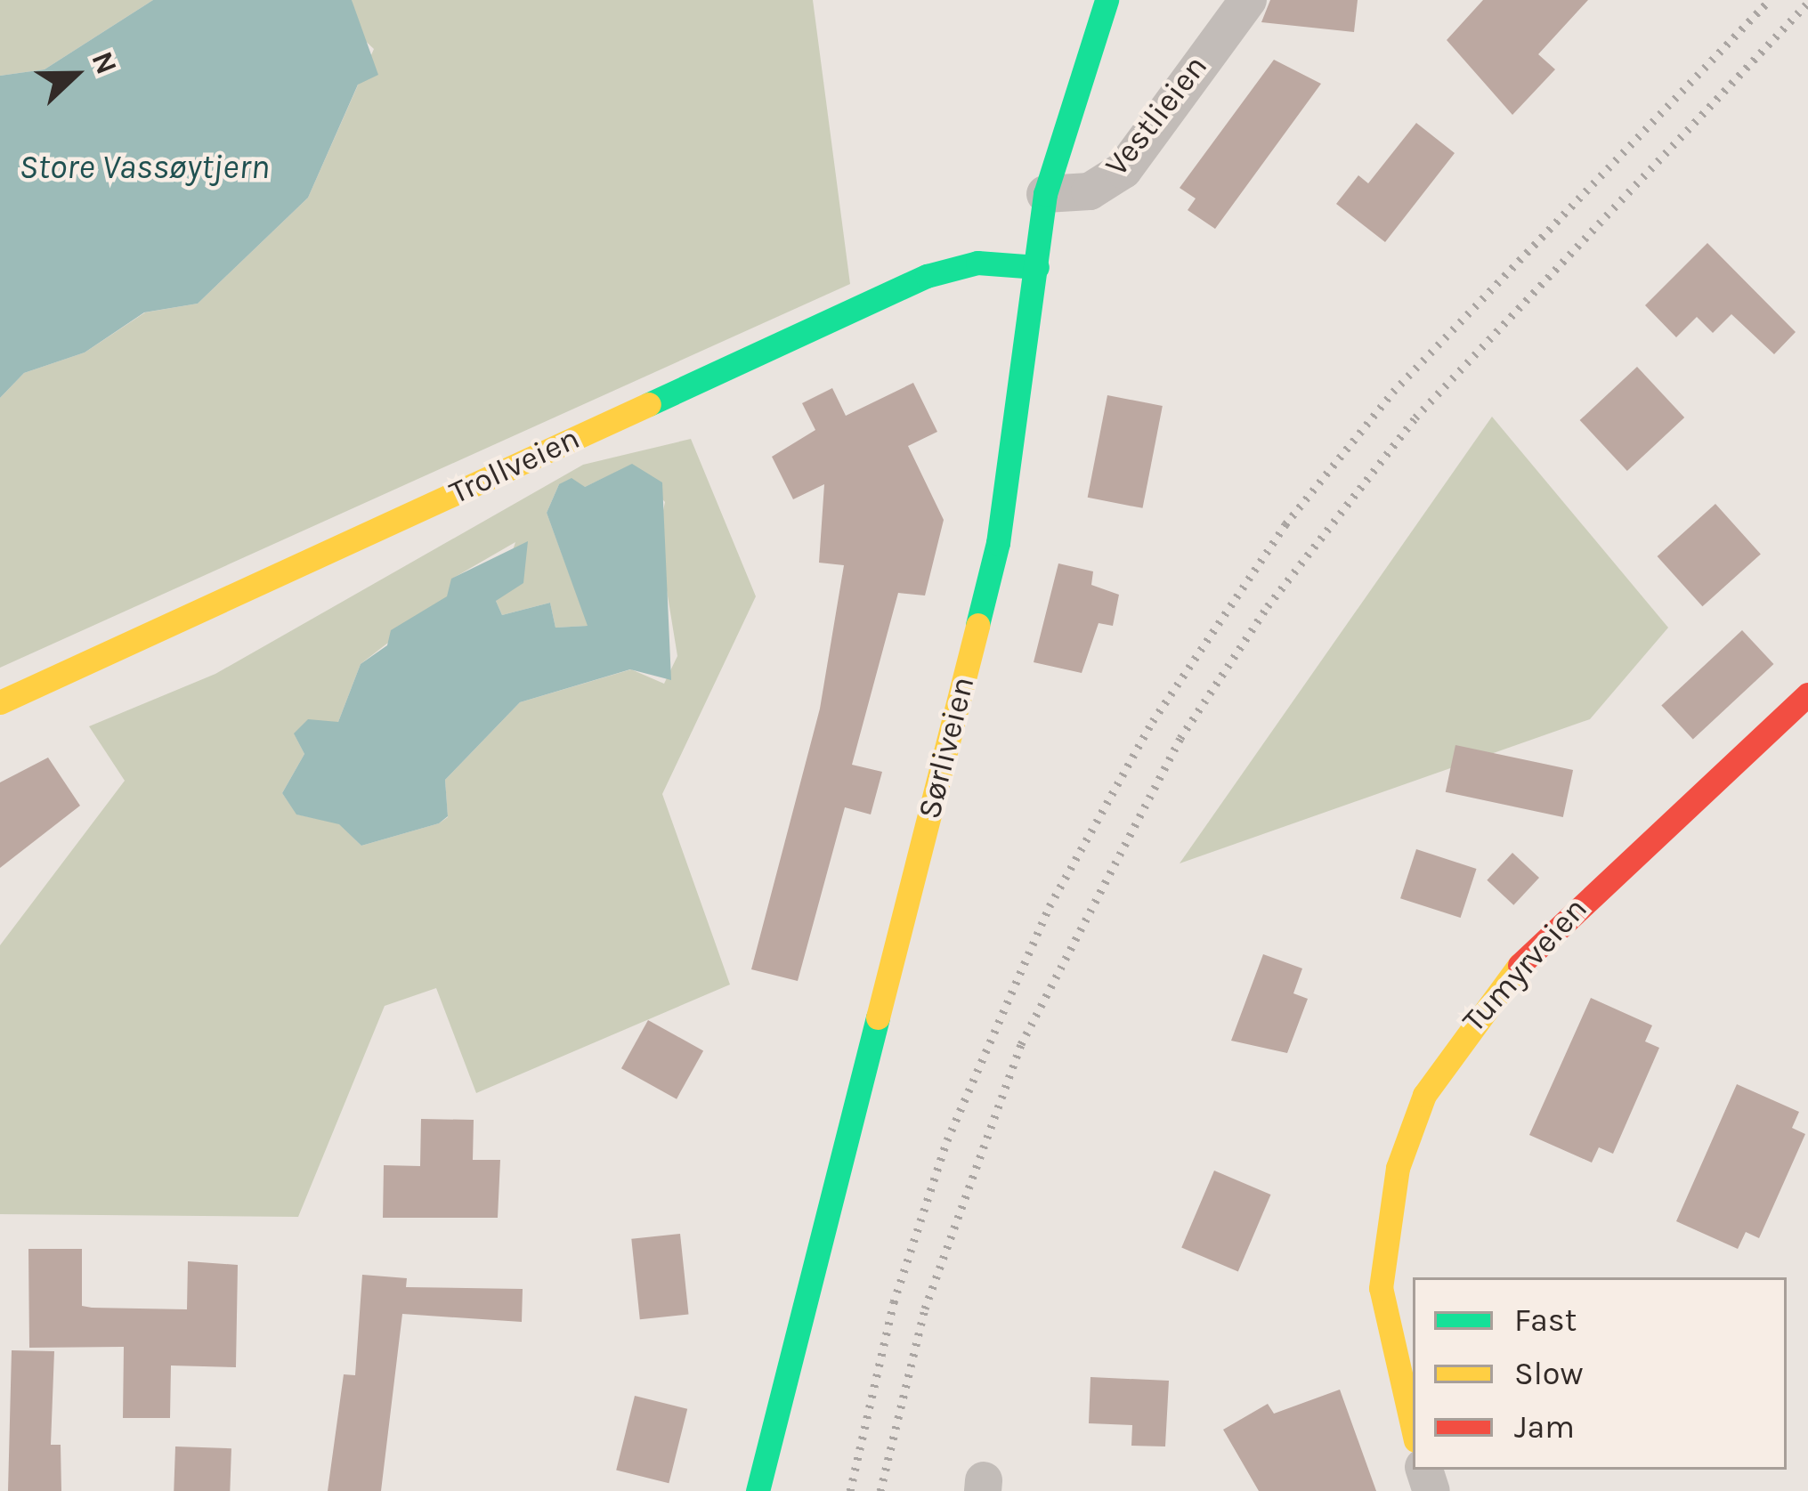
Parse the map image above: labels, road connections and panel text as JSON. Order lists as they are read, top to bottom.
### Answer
{
  "streets": {
    "street": [
      "Vestlieien",
      "Trollveien",
      "Sørliveien",
      "Tumyrveien"
    ]
  },
  "crossings": [
    ["Vestlieien", "Sørliveien"],
    ["Trollveien", "Sørliveien"]
  ],
  "water": ["Store Vassøytjern"],
  "legend": ["Fast", "Slow", "Jam"],
  "north": "right"
}
